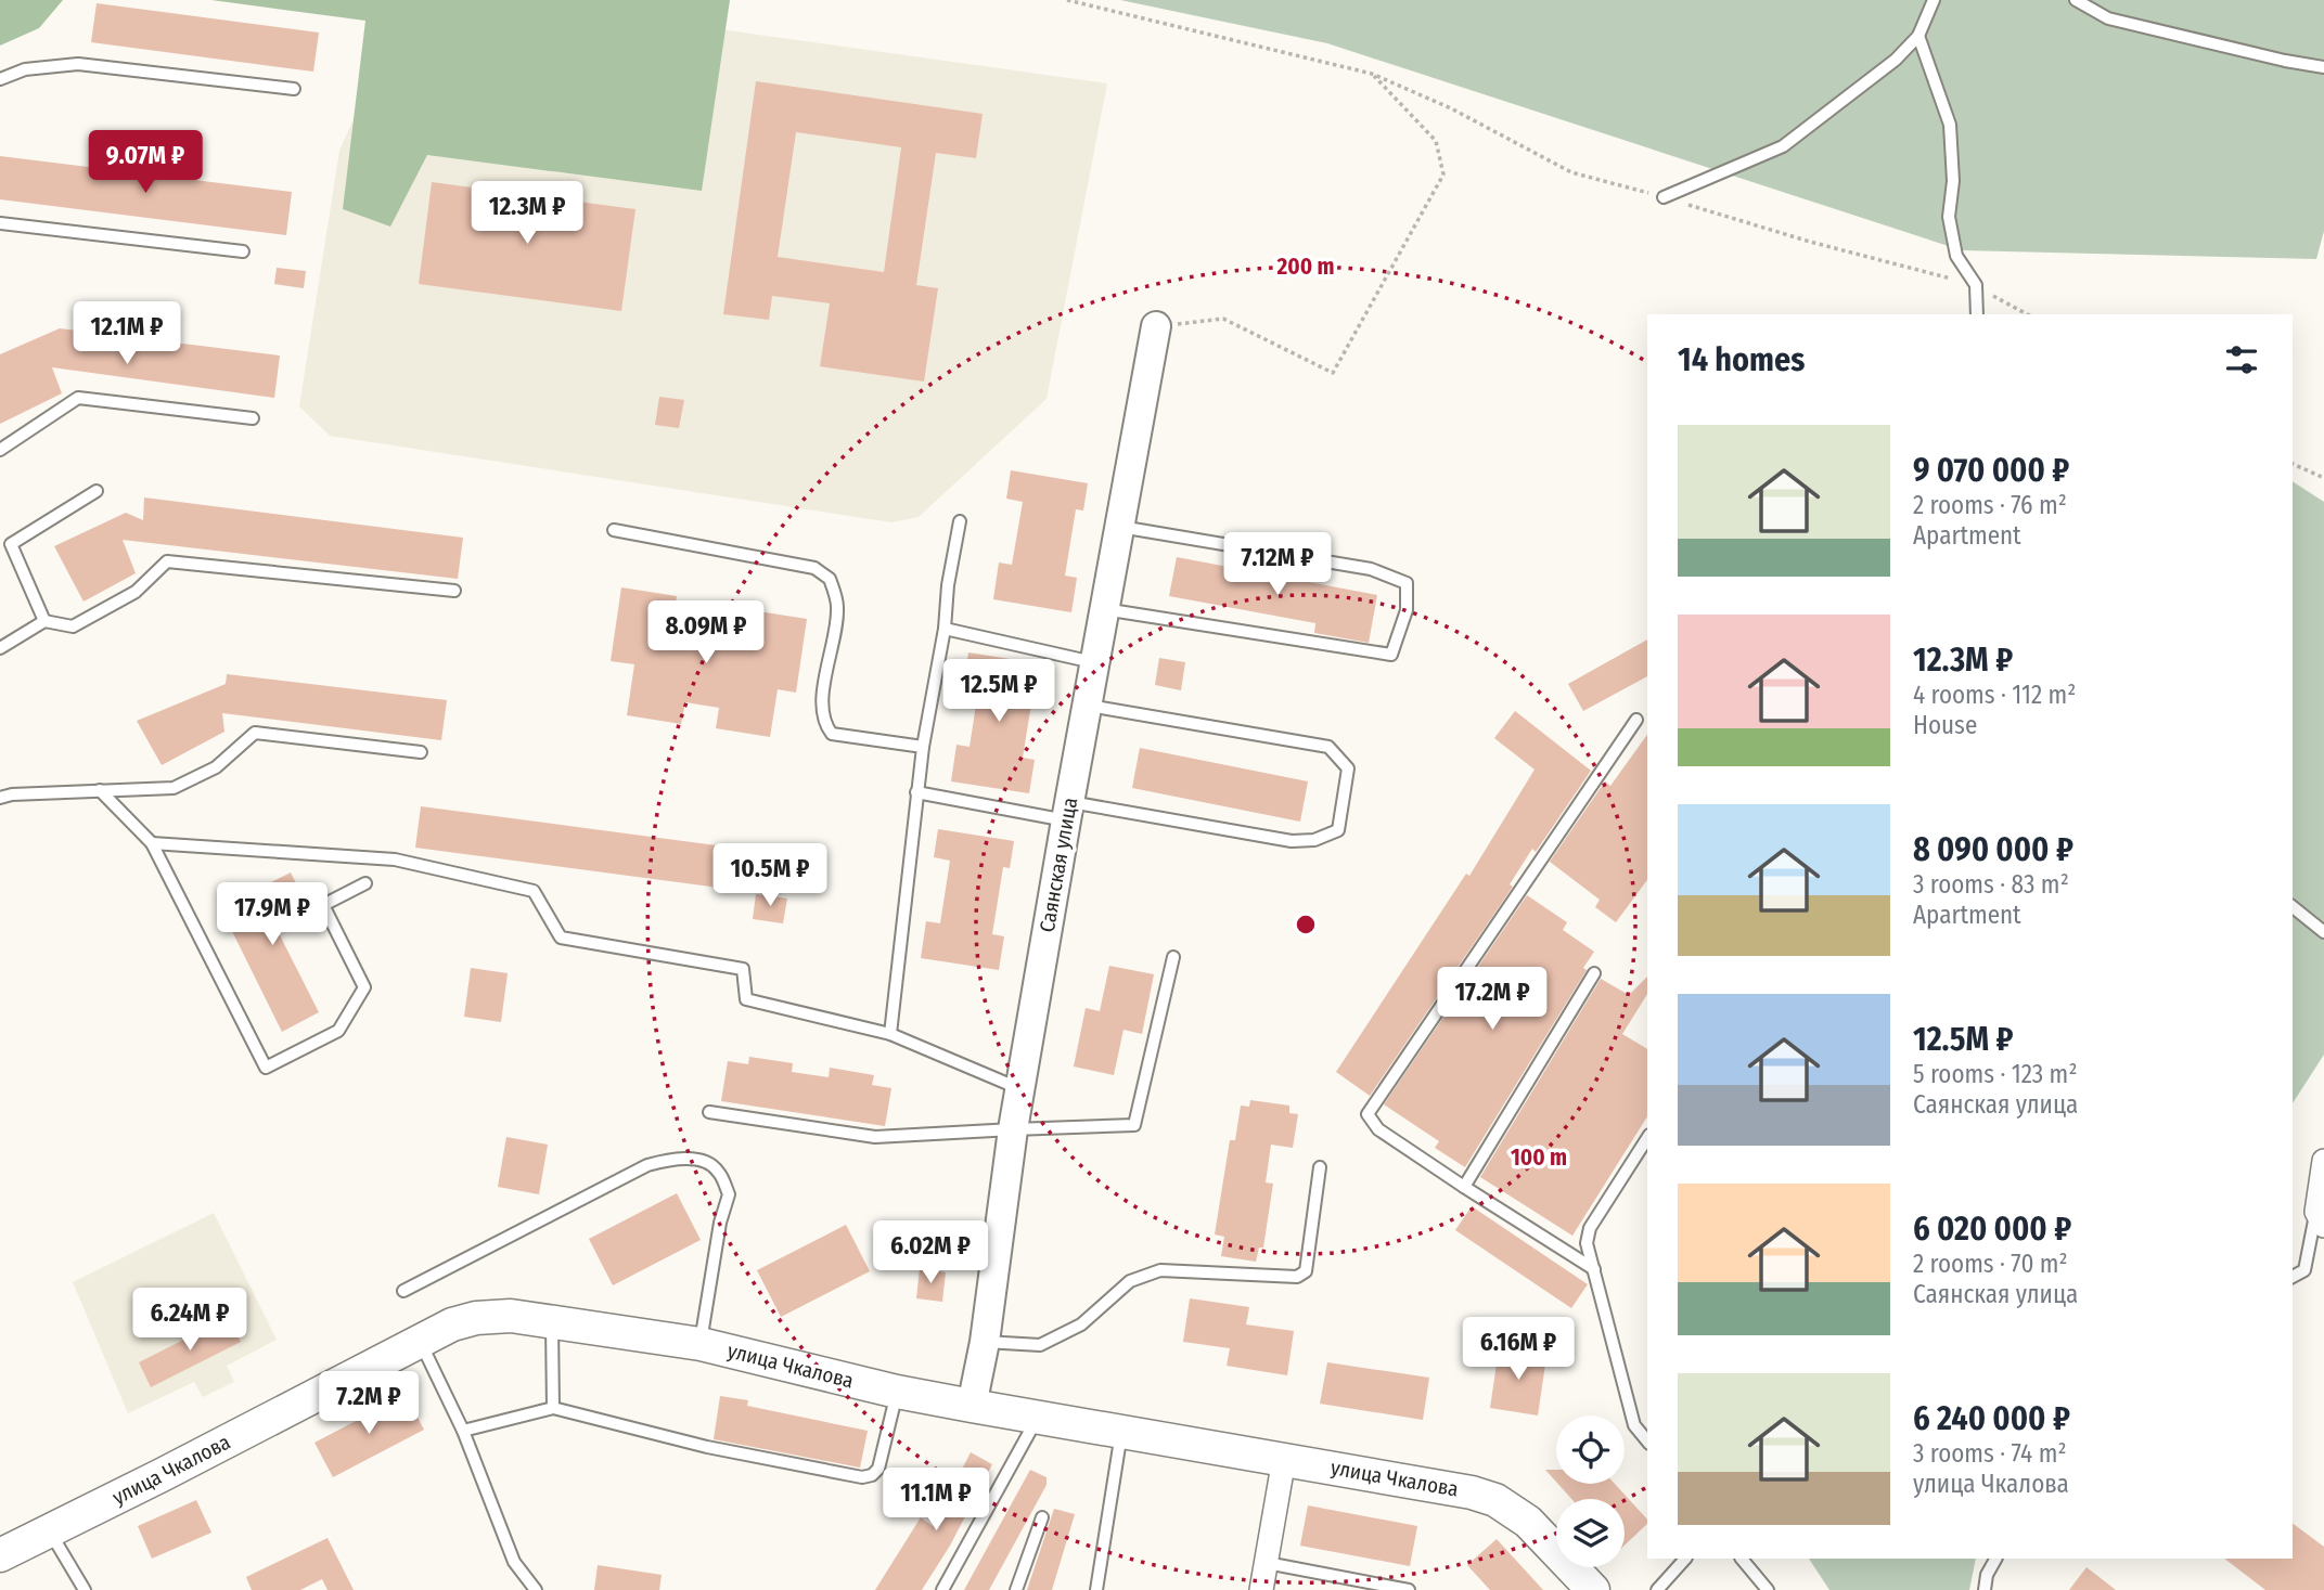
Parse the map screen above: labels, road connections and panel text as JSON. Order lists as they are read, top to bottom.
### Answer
{
  "streets": {
    "main road": ["улица Чкалова"],
    "street": ["Саянская улица"]
  },
  "crossings": [
    ["Саянская улица", "улица Чкалова"]
  ],
  "page": {
    "price": [
      "9.07M ₽",
      "12.3M ₽",
      "12.1M ₽",
      "7.12M ₽",
      "8.09M ₽",
      "12.5M ₽",
      "10.5M ₽",
      "17.9M ₽",
      "17.2M ₽",
      "6.02M ₽",
      "6.24M ₽",
      "6.16M ₽",
      "7.2M ₽",
      "11.1M ₽"
    ],
    "heading": "14 homes",
    "list": [
      {
        "name": "9 070 000 ₽",
        "note": "2 rooms · 76 m² · Apartment"
      },
      {
        "name": "12.3M ₽",
        "note": "4 rooms · 112 m² · House"
      },
      {
        "name": "8 090 000 ₽",
        "note": "3 rooms · 83 m² · Apartment"
      },
      {
        "name": "12.5M ₽",
        "note": "5 rooms · 123 m² · Саянская улица"
      },
      {
        "name": "6 020 000 ₽",
        "note": "2 rooms · 70 m² · Саянская улица"
      },
      {
        "name": "6 240 000 ₽",
        "note": "3 rooms · 74 m² · улица Чкалова"
      }
    ]
  },
  "rings": ["200 m", "100 m"]
}
